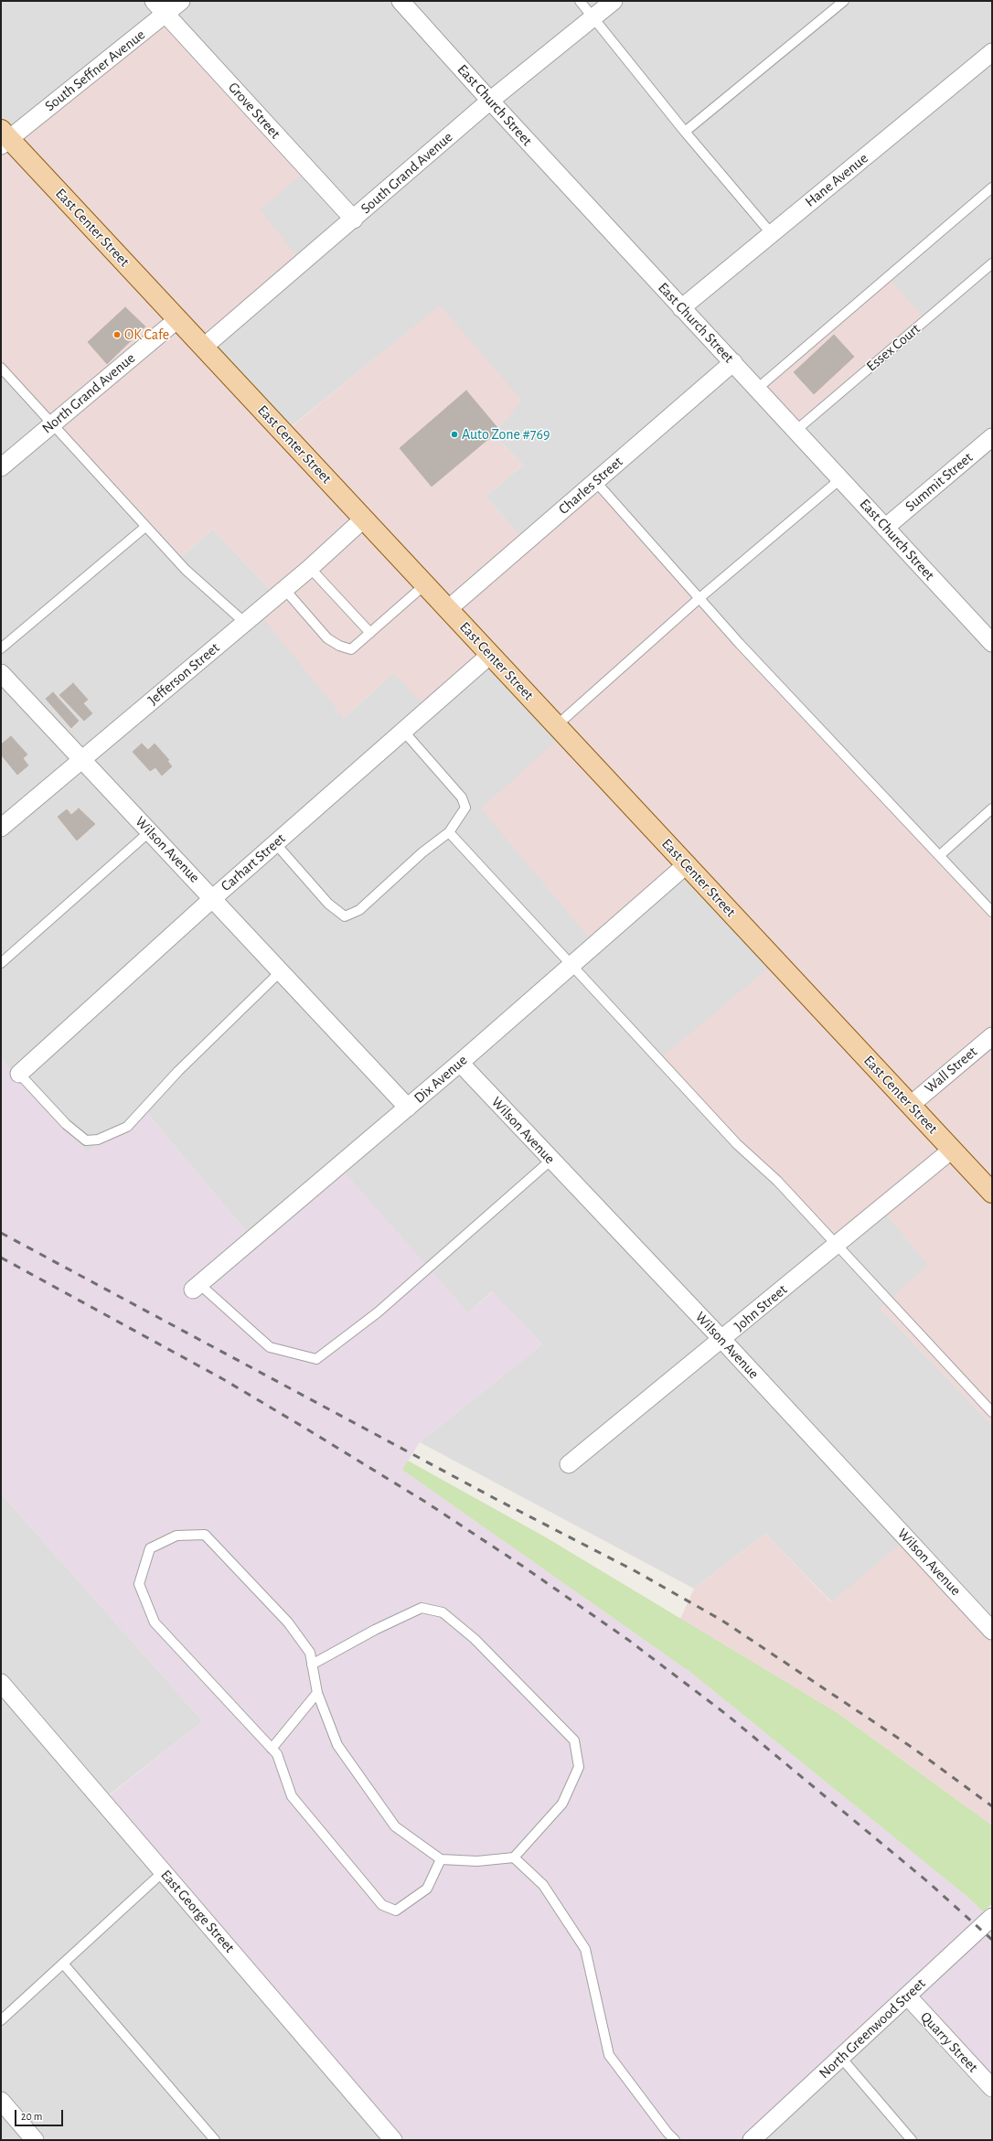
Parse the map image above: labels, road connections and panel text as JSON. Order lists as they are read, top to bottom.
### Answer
{
  "streets": {
    "main road": ["East Center Street"],
    "street": [
      "South Seffner Avenue",
      "East Church Street",
      "Grove Street",
      "South Grand Avenue",
      "Hane Avenue",
      "North Grand Avenue",
      "Summit Street",
      "Charles Street",
      "Jefferson Street",
      "Wilson Avenue",
      "Carhart Street",
      "Wall Street",
      "Dix Avenue",
      "John Street",
      "East George Street",
      "North Greenwood Street",
      "Quarry Street"
    ],
    "lane": ["Essex Court"]
  },
  "crossings": [
    ["South Seffner Avenue", "Grove Street"],
    ["South Seffner Avenue", "East Center Street"],
    ["East Church Street", "South Grand Avenue"],
    ["East Church Street", "Hane Avenue"],
    ["East Church Street", "Essex Court"],
    ["East Church Street", "Summit Street"],
    ["East Church Street", "Charles Street"],
    ["Grove Street", "South Grand Avenue"],
    ["South Grand Avenue", "East Center Street"],
    ["East Center Street", "North Grand Avenue"],
    ["East Center Street", "Charles Street"],
    ["East Center Street", "Jefferson Street"],
    ["East Center Street", "Carhart Street"],
    ["East Center Street", "Wall Street"],
    ["East Center Street", "Dix Avenue"],
    ["East Center Street", "John Street"],
    ["Jefferson Street", "Wilson Avenue"],
    ["Wilson Avenue", "Carhart Street"],
    ["Wilson Avenue", "Dix Avenue"],
    ["Wilson Avenue", "John Street"],
    ["North Greenwood Street", "Quarry Street"]
  ],
  "places": ["OK Cafe", "Auto Zone #769"],
  "scale_bar": "20 m"
}
